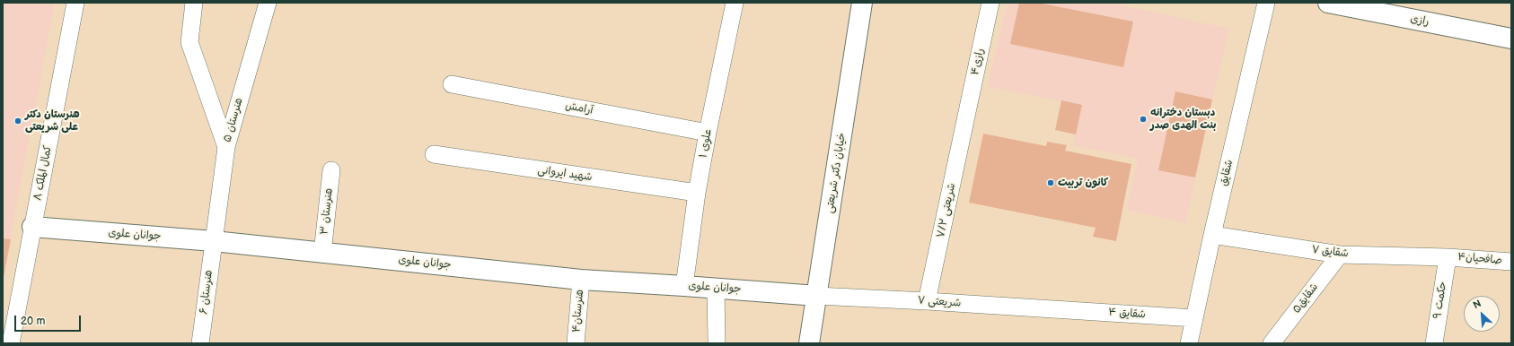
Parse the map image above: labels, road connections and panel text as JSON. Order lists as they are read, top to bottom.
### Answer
{
  "streets": {
    "street": [
      "رازی",
      "رازی۴",
      "آرامش",
      "هنرستان ۵",
      "علوی ۱",
      "کمال الملک ۸",
      "خیابان دکتر شریعتی",
      "شقایق",
      "شهید ایروانی",
      "شریعتی ۷/۲",
      "هنرستان ۳",
      "جوانان علوی",
      "شقایق ۷",
      "صافحیان۴",
      "هنرستان ۶",
      "شقایق۵",
      "حکمت ۹",
      "۷ شریعتی",
      "هنرستان۴",
      "شقایق ۴"
    ]
  },
  "crossings": [
    ["رازی۴", "شریعتی ۷/۲"],
    ["آرامش", "علوی ۱"],
    ["هنرستان ۵", "جوانان علوی"],
    ["هنرستان ۵", "هنرستان ۶"],
    ["علوی ۱", "شهید ایروانی"],
    ["علوی ۱", "جوانان علوی"],
    ["کمال الملک ۸", "جوانان علوی"],
    ["خیابان دکتر شریعتی", "جوانان علوی"],
    ["خیابان دکتر شریعتی", "۷ شریعتی"],
    ["شقایق", "شقایق ۷"],
    ["شقایق", "شقایق ۴"],
    ["شریعتی ۷/۲", "۷ شریعتی"],
    ["هنرستان ۳", "جوانان علوی"],
    ["جوانان علوی", "هنرستان ۶"],
    ["جوانان علوی", "۷ شریعتی"],
    ["جوانان علوی", "هنرستان۴"],
    ["شقایق ۷", "صافحیان۴"],
    ["شقایق ۷", "شقایق۵"],
    ["شقایق ۷", "حکمت ۹"],
    ["صافحیان۴", "حکمت ۹"],
    ["۷ شریعتی", "شقایق ۴"]
  ],
  "places": ["دبستان دخترانه بنت الهدی صدر", "هنرستان دکتر علی شریعتی", "کانون تربیت"],
  "scale_bar": "20 m",
  "north": "top left"
}
